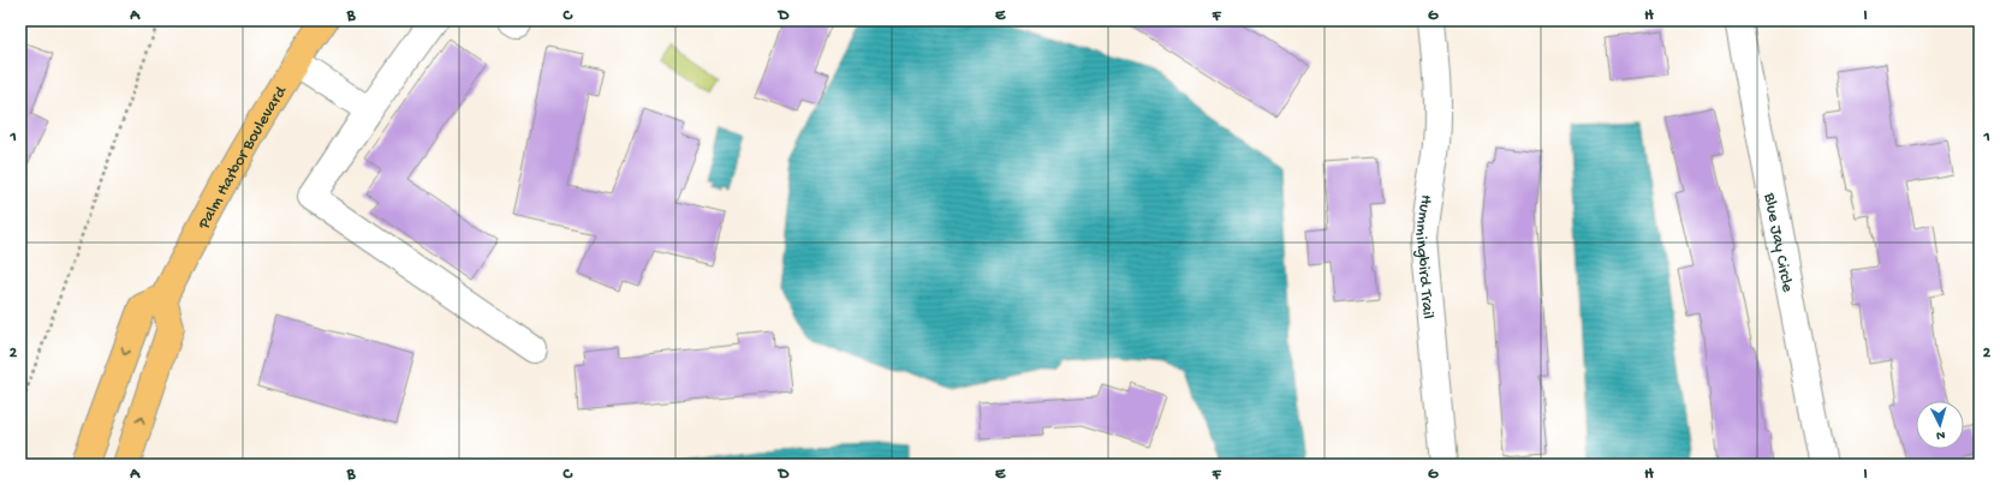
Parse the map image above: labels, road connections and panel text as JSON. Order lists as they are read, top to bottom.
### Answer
{
  "streets": {
    "main road": ["Palm Harbor Boulevard"],
    "street": ["Blue Jay Circle", "Hummingbird Trail"]
  },
  "north": "bottom",
  "grid": {
    "columns": [
      "A",
      "B",
      "C",
      "D",
      "E",
      "F",
      "G",
      "H",
      "I"
    ],
    "rows": ["1", "2"]
  }
}
